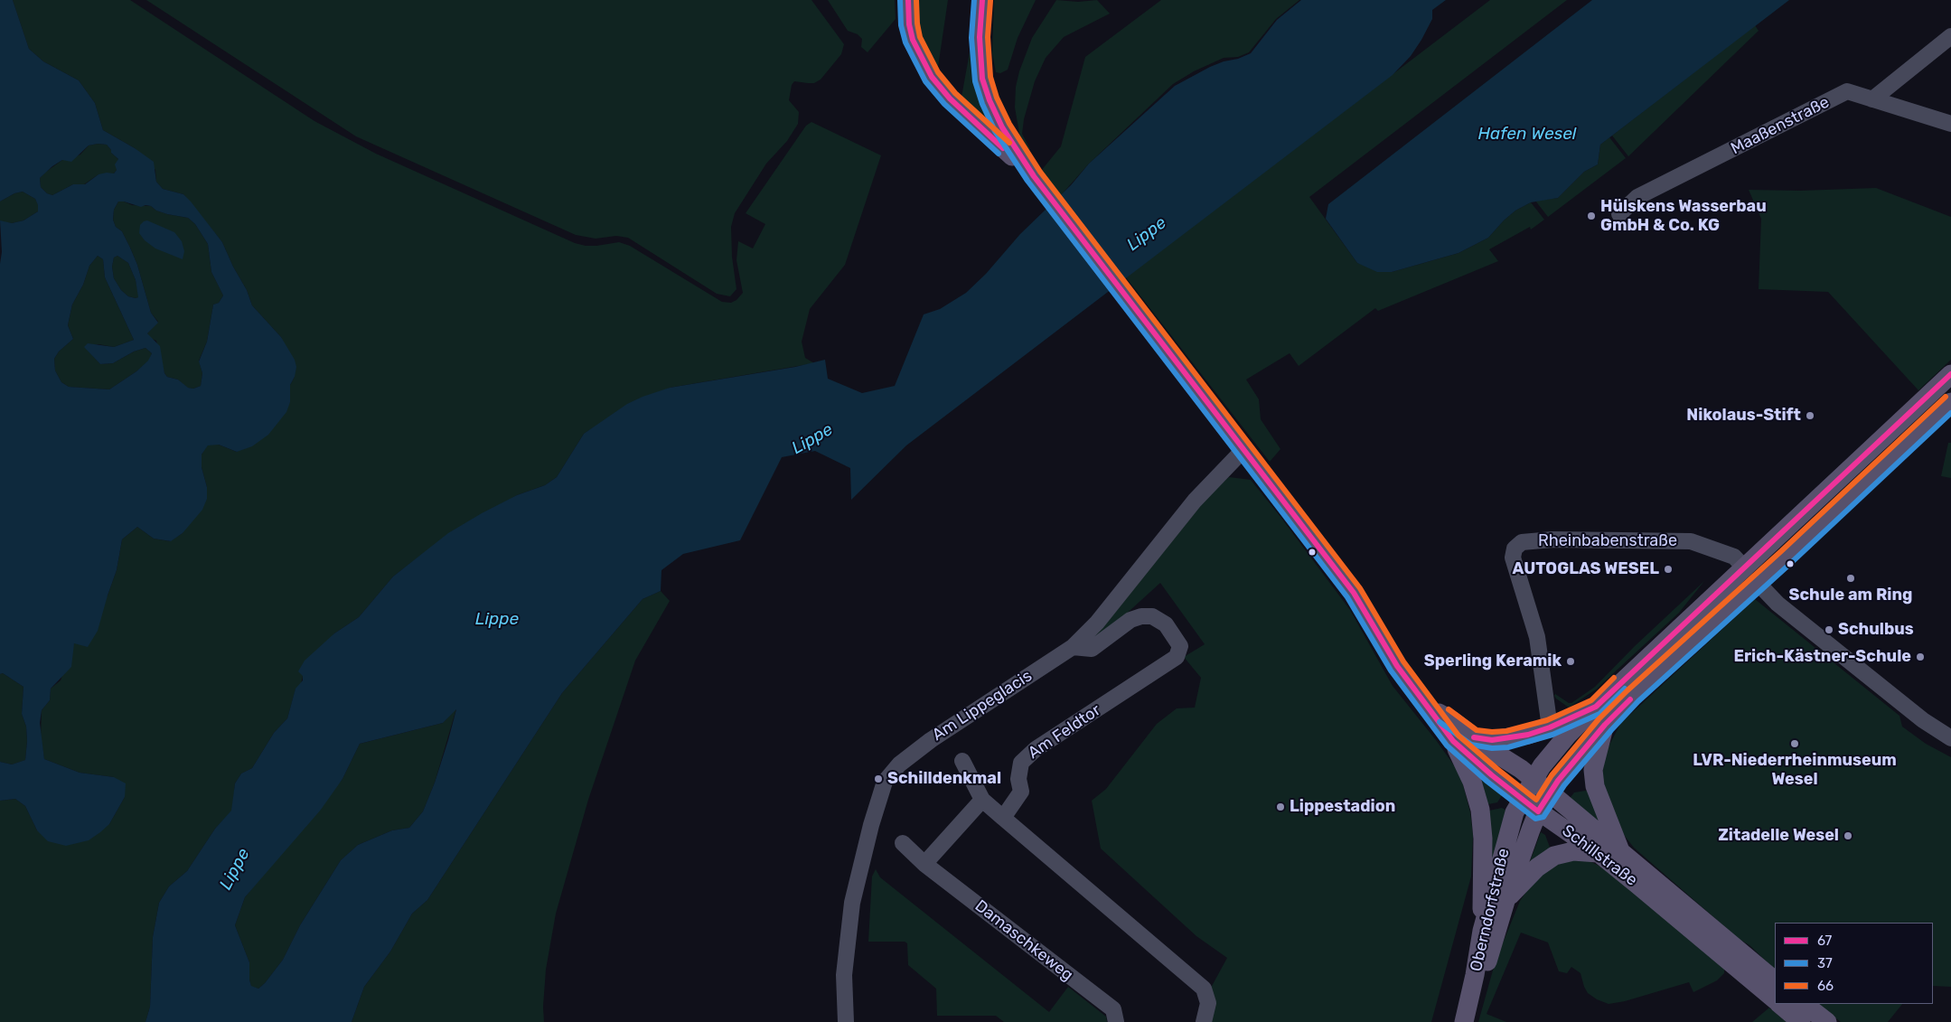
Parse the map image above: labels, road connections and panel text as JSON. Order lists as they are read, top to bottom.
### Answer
{
  "streets": {
    "main road": ["Schillstraße", "Oberndorfstraße"],
    "street": [
      "Maaßenstraße",
      "Rheinbabenstraße",
      "Am Lippeglacis",
      "Am Feldtor",
      "Damaschkeweg"
    ]
  },
  "crossings": [
    ["Rheinbabenstraße", "Oberndorfstraße"],
    ["Am Lippeglacis", "Am Feldtor"],
    ["Am Lippeglacis", "Schillstraße"],
    ["Schillstraße", "Oberndorfstraße"]
  ],
  "water": ["Hafen Wesel", "Lippe"],
  "places": [
    "Hülskens Wasserbau GmbH & Co. KG",
    "Nikolaus-Stift",
    "AUTOGLAS WESEL",
    "Schule am Ring",
    "Schulbus",
    "Erich-Kästner-Schule",
    "Sperling Keramik",
    "LVR-Niederrheinmuseum Wesel",
    "Schilldenkmal",
    "Lippestadion",
    "Zitadelle Wesel"
  ],
  "lines": ["transit line 67", "transit line 37", "transit line 66"],
  "legend": ["67", "37", "66"]
}
